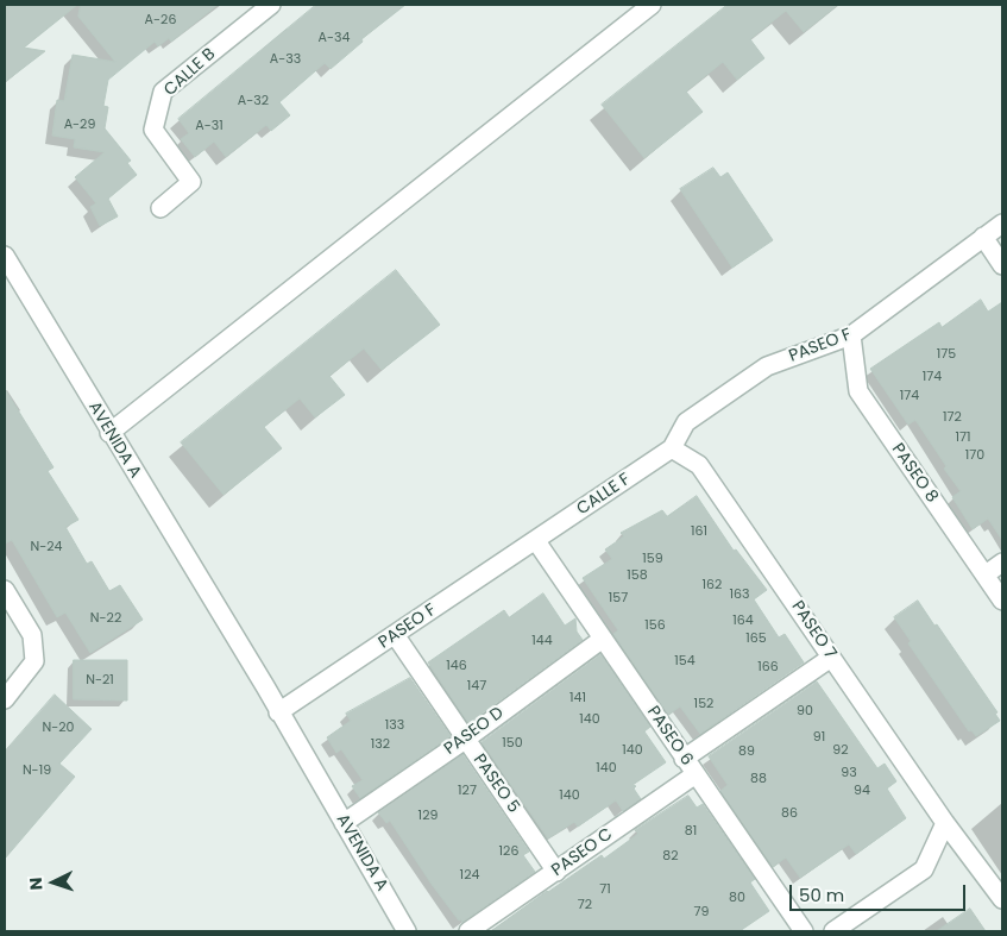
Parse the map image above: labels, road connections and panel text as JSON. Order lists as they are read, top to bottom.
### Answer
{
  "streets": {
    "street": [
      "CALLE B",
      "PASEO F",
      "AVENIDA A",
      "PASEO 8",
      "CALLE F",
      "PASEO 7",
      "PASEO D",
      "PASEO 6",
      "PASEO 5",
      "PASEO C"
    ]
  },
  "crossings": [
    ["PASEO F", "AVENIDA A"],
    ["PASEO F", "PASEO 8"],
    ["PASEO F", "CALLE F"],
    ["PASEO F", "PASEO 7"],
    ["PASEO F", "PASEO 6"],
    ["PASEO F", "PASEO 5"],
    ["AVENIDA A", "PASEO D"],
    ["CALLE F", "PASEO 7"],
    ["CALLE F", "PASEO 6"],
    ["PASEO D", "PASEO 6"],
    ["PASEO D", "PASEO 5"],
    ["PASEO 6", "PASEO C"],
    ["PASEO 5", "PASEO C"]
  ],
  "house_numbers": [
    "A-26",
    "A-34",
    "A-33",
    "A-32",
    "A-29",
    "A-31",
    "175",
    "174",
    "174",
    "172",
    "171",
    "170",
    "161",
    "N-24",
    "159",
    "158",
    "162",
    "163",
    "157",
    "N-22",
    "164",
    "156",
    "165",
    "144",
    "154",
    "146",
    "166",
    "N-21",
    "147",
    "141",
    "152",
    "90",
    "140",
    "133",
    "N-20",
    "91",
    "150",
    "132",
    "140",
    "92",
    "89",
    "140",
    "N-19",
    "93",
    "88",
    "127",
    "94",
    "140",
    "86",
    "129",
    "81",
    "126",
    "82",
    "124",
    "71",
    "80",
    "72",
    "79"
  ],
  "scale_bar": "50 m",
  "north": "left"
}
